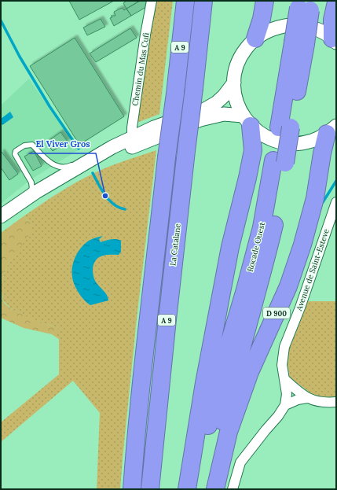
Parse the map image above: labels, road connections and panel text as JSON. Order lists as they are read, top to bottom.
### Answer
{
  "streets": {
    "highway": [
      "A 9",
      "La Catalane",
      "Rocade Ouest",
      "D 900"
    ],
    "street": ["Chemin du Mas Cufi", "Avenue de Saint-Esteve"]
  },
  "places": ["El Viver Gros"]
}
